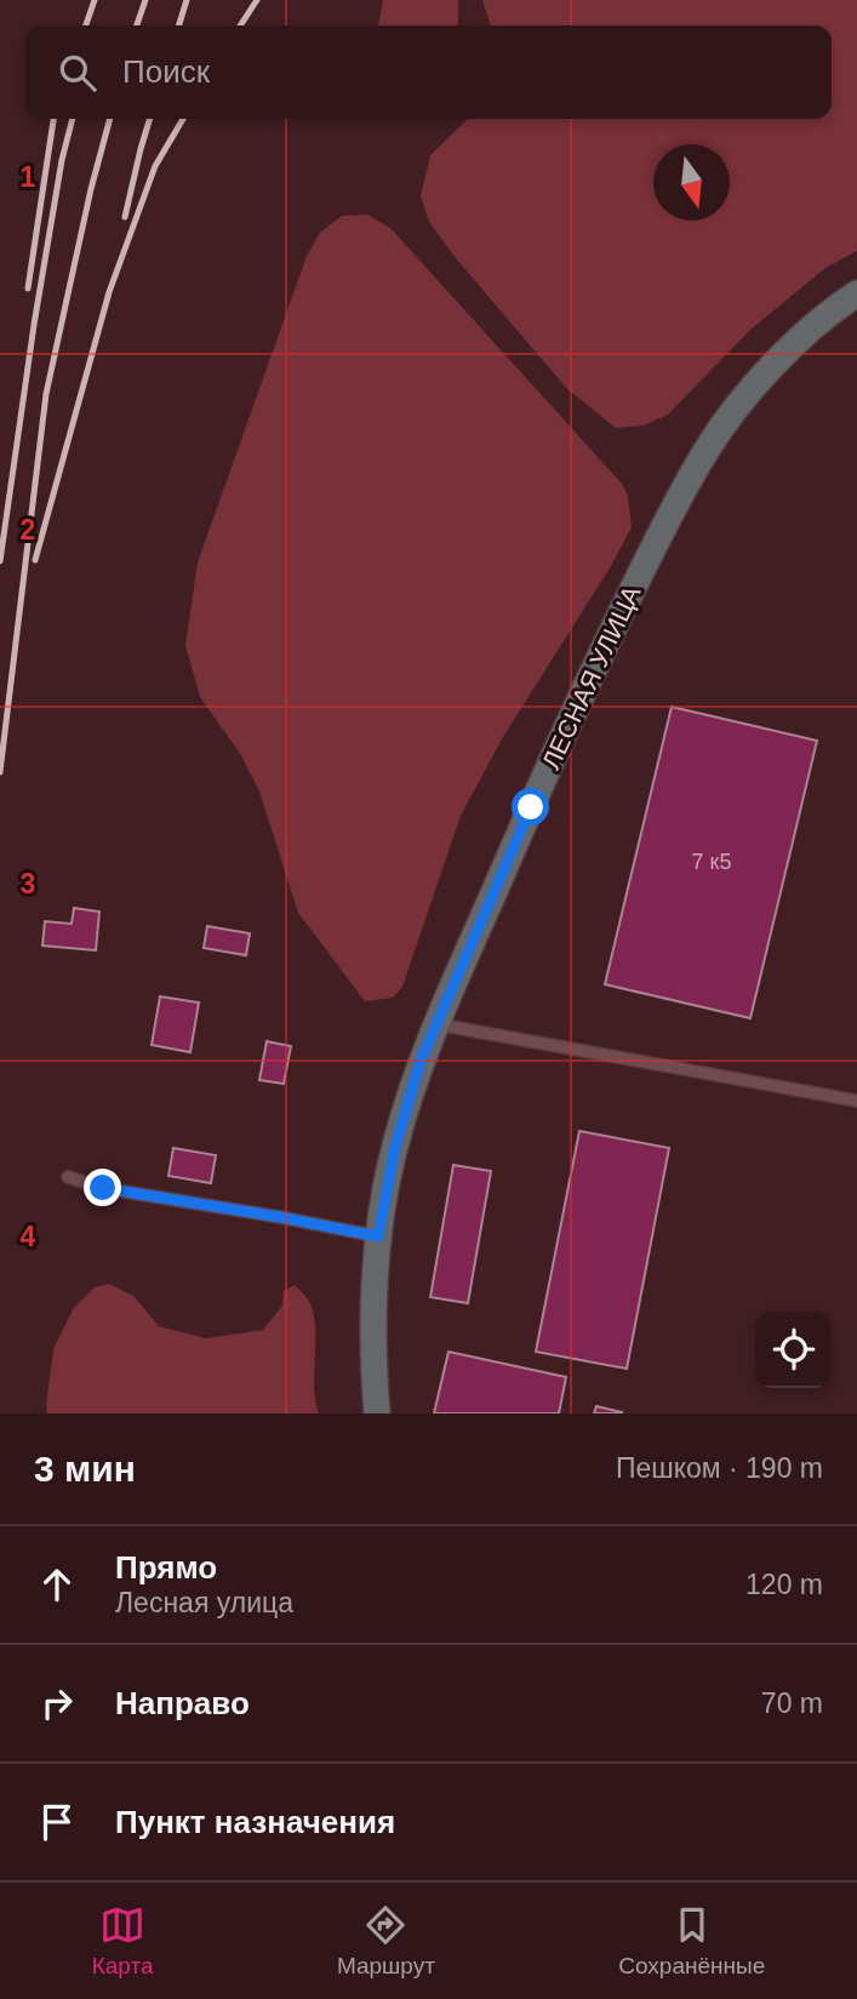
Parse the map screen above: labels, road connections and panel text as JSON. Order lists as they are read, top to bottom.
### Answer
{
  "streets": {
    "street": ["ЛЕСНАЯ УЛИЦА"]
  },
  "house_numbers": ["7 к5"],
  "north": "bottom",
  "page": {
    "search": "Поиск",
    "heading": ["3 мин", "Пешком · 190 m"],
    "list": [
      ["Прямо", "Лесная улица", "120 m"],
      ["Направо", "70 m"],
      "Пункт назначения"
    ],
    "nav": ["Карта", "Маршрут", "Сохранённые"]
  },
  "grid": {
    "rows": [
      "1",
      "2",
      "3",
      "4"
    ]
  }
}
